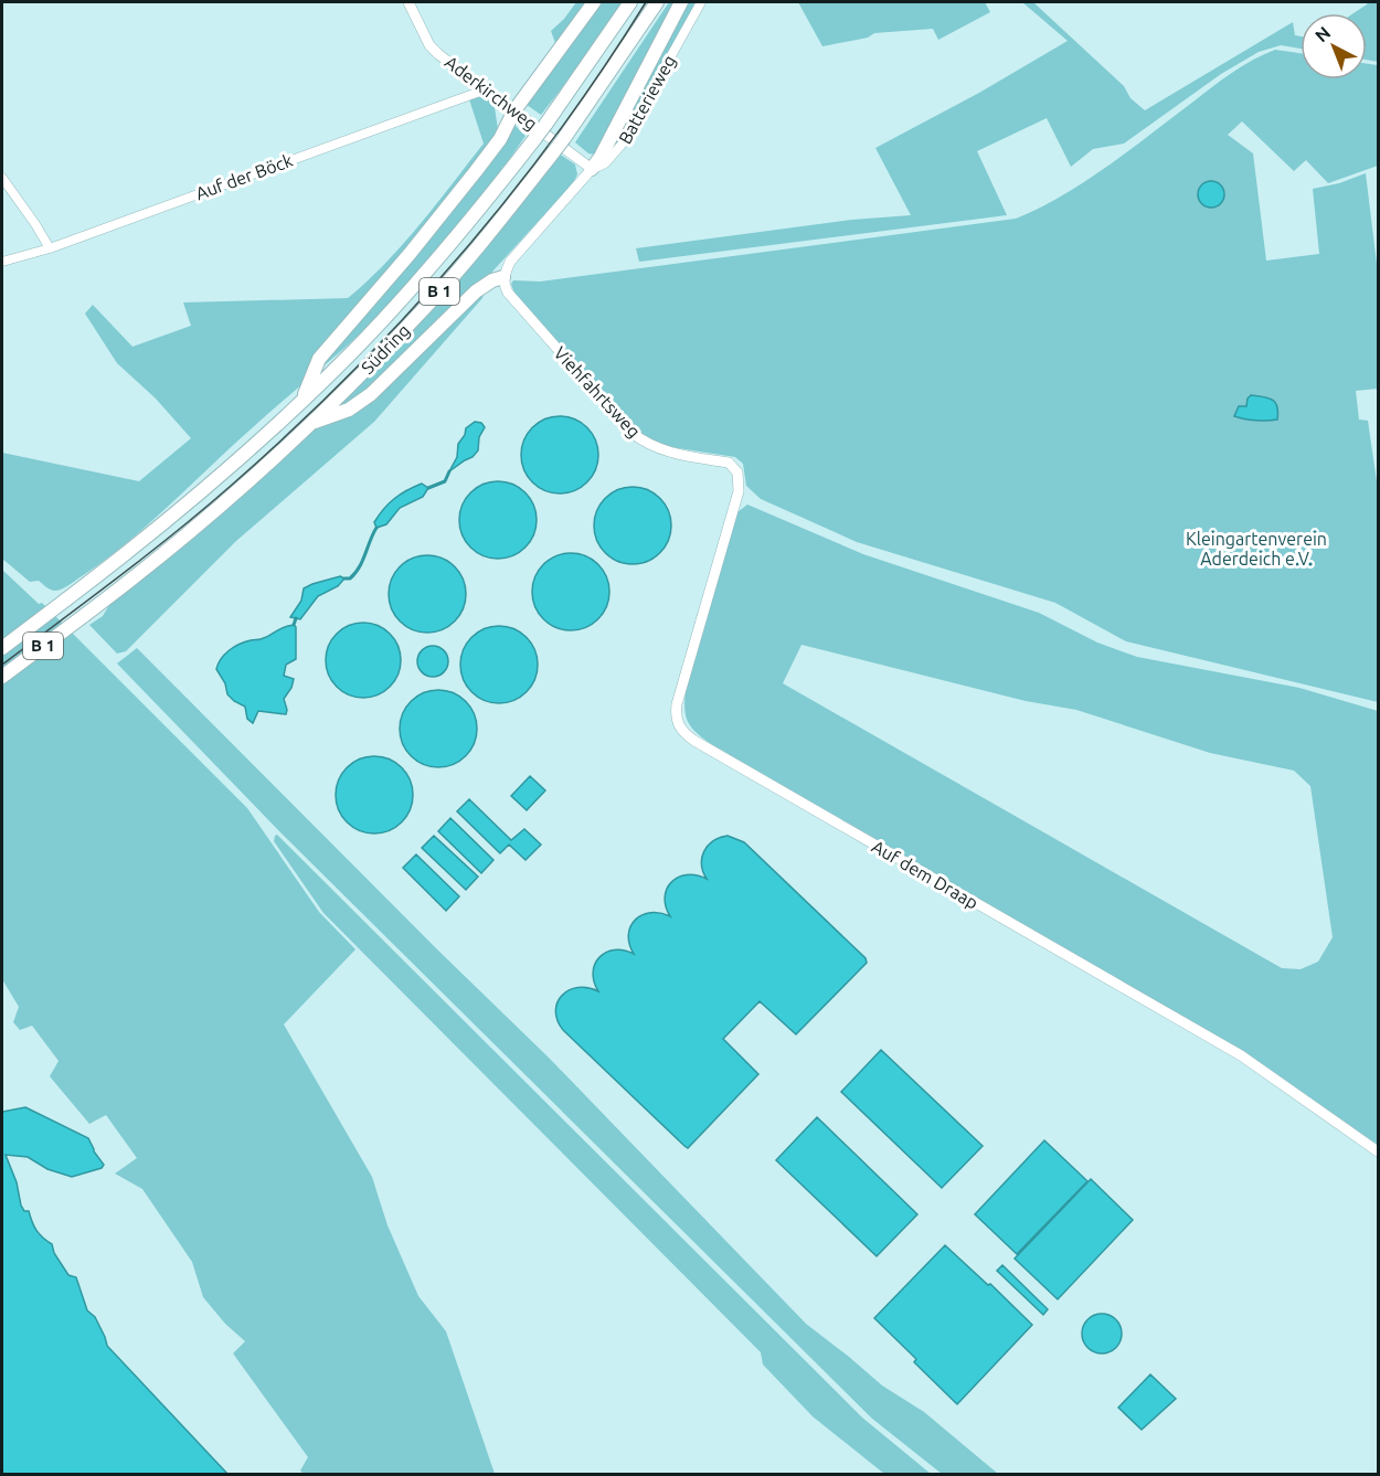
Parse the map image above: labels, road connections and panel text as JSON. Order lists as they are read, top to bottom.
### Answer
{
  "streets": {
    "main road": ["B 1", "Südring"],
    "street": [
      "Aderkirchweg",
      "Batterieweg",
      "Auf der Böck",
      "Viehfahrtsweg",
      "Auf dem Draap"
    ]
  },
  "crossings": [
    ["Aderkirchweg", "Batterieweg"],
    ["Aderkirchweg", "Auf der Böck"],
    ["Batterieweg", "Viehfahrtsweg"],
    ["Viehfahrtsweg", "Auf dem Draap"]
  ],
  "parks": ["Kleingartenverein Aderdeich e.V."],
  "north": "top left"
}
